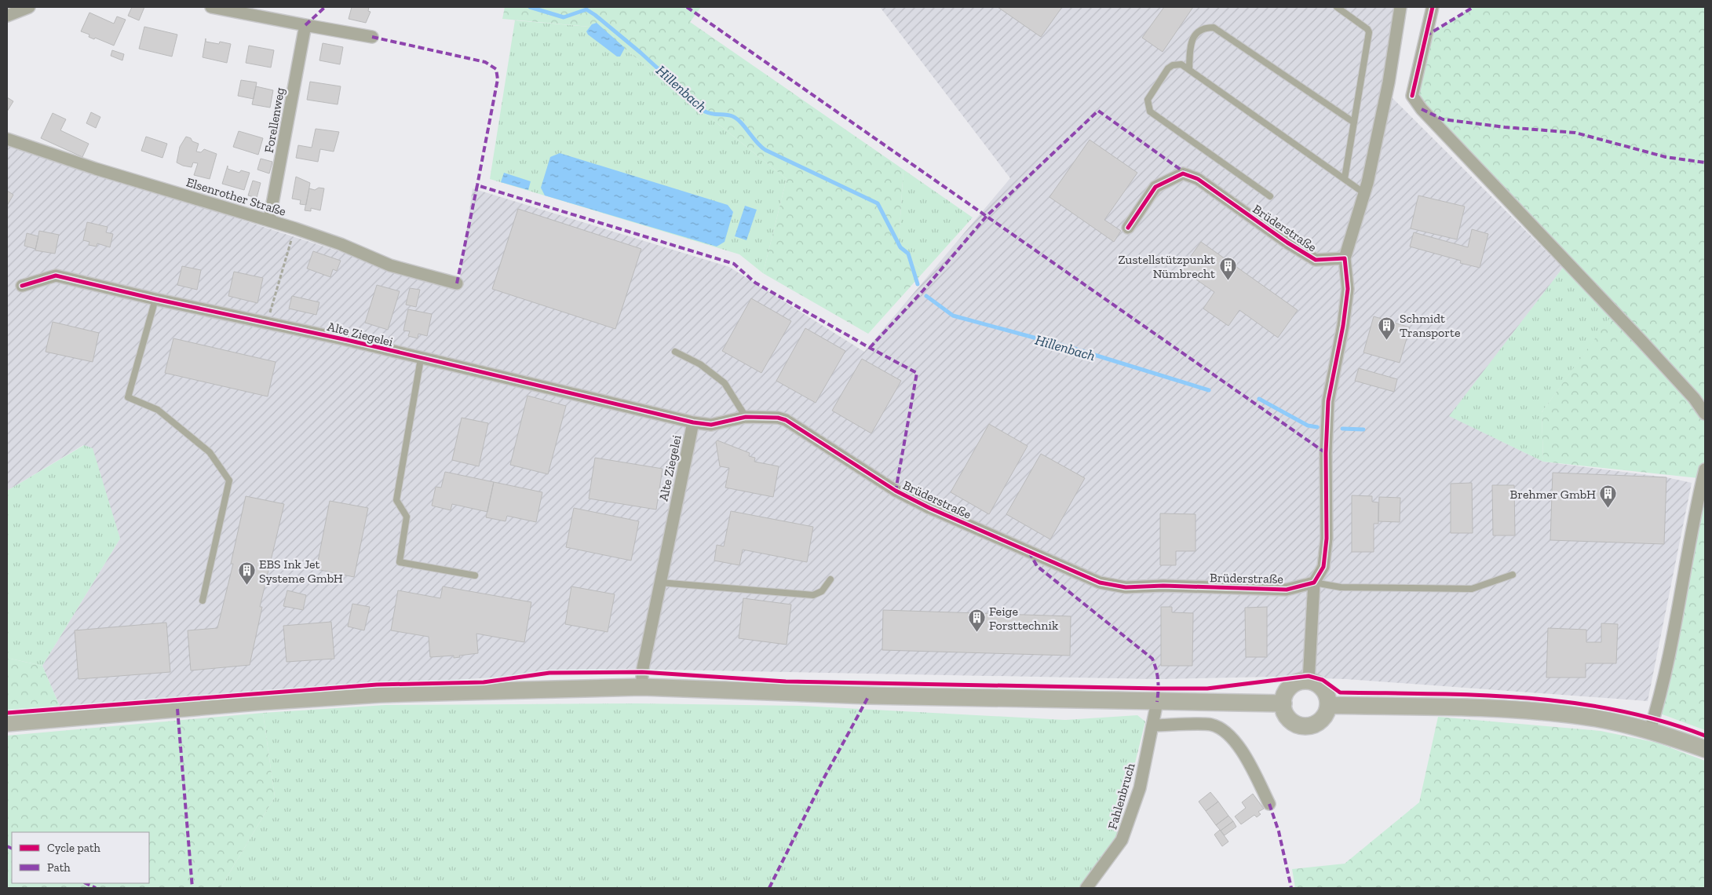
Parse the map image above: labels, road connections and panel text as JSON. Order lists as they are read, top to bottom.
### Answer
{
  "streets": {
    "street": [
      "Forellenweg",
      "Elsenrother Straße",
      "Brüderstraße",
      "Alte Ziegelei",
      "Fahlenbruch"
    ]
  },
  "crossings": [
    ["Forellenweg", "Elsenrother Straße"],
    ["Brüderstraße", "Alte Ziegelei"]
  ],
  "water": ["Hillenbach"],
  "places": {
    "building": [
      "Zustellstützpunkt Nümbrecht",
      "Schmidt Transporte",
      "Brehmer GmbH",
      "EBS Ink Jet Systeme GmbH",
      "Feige Forsttechnik"
    ]
  },
  "legend": ["Cycle path", "Path"]
}
